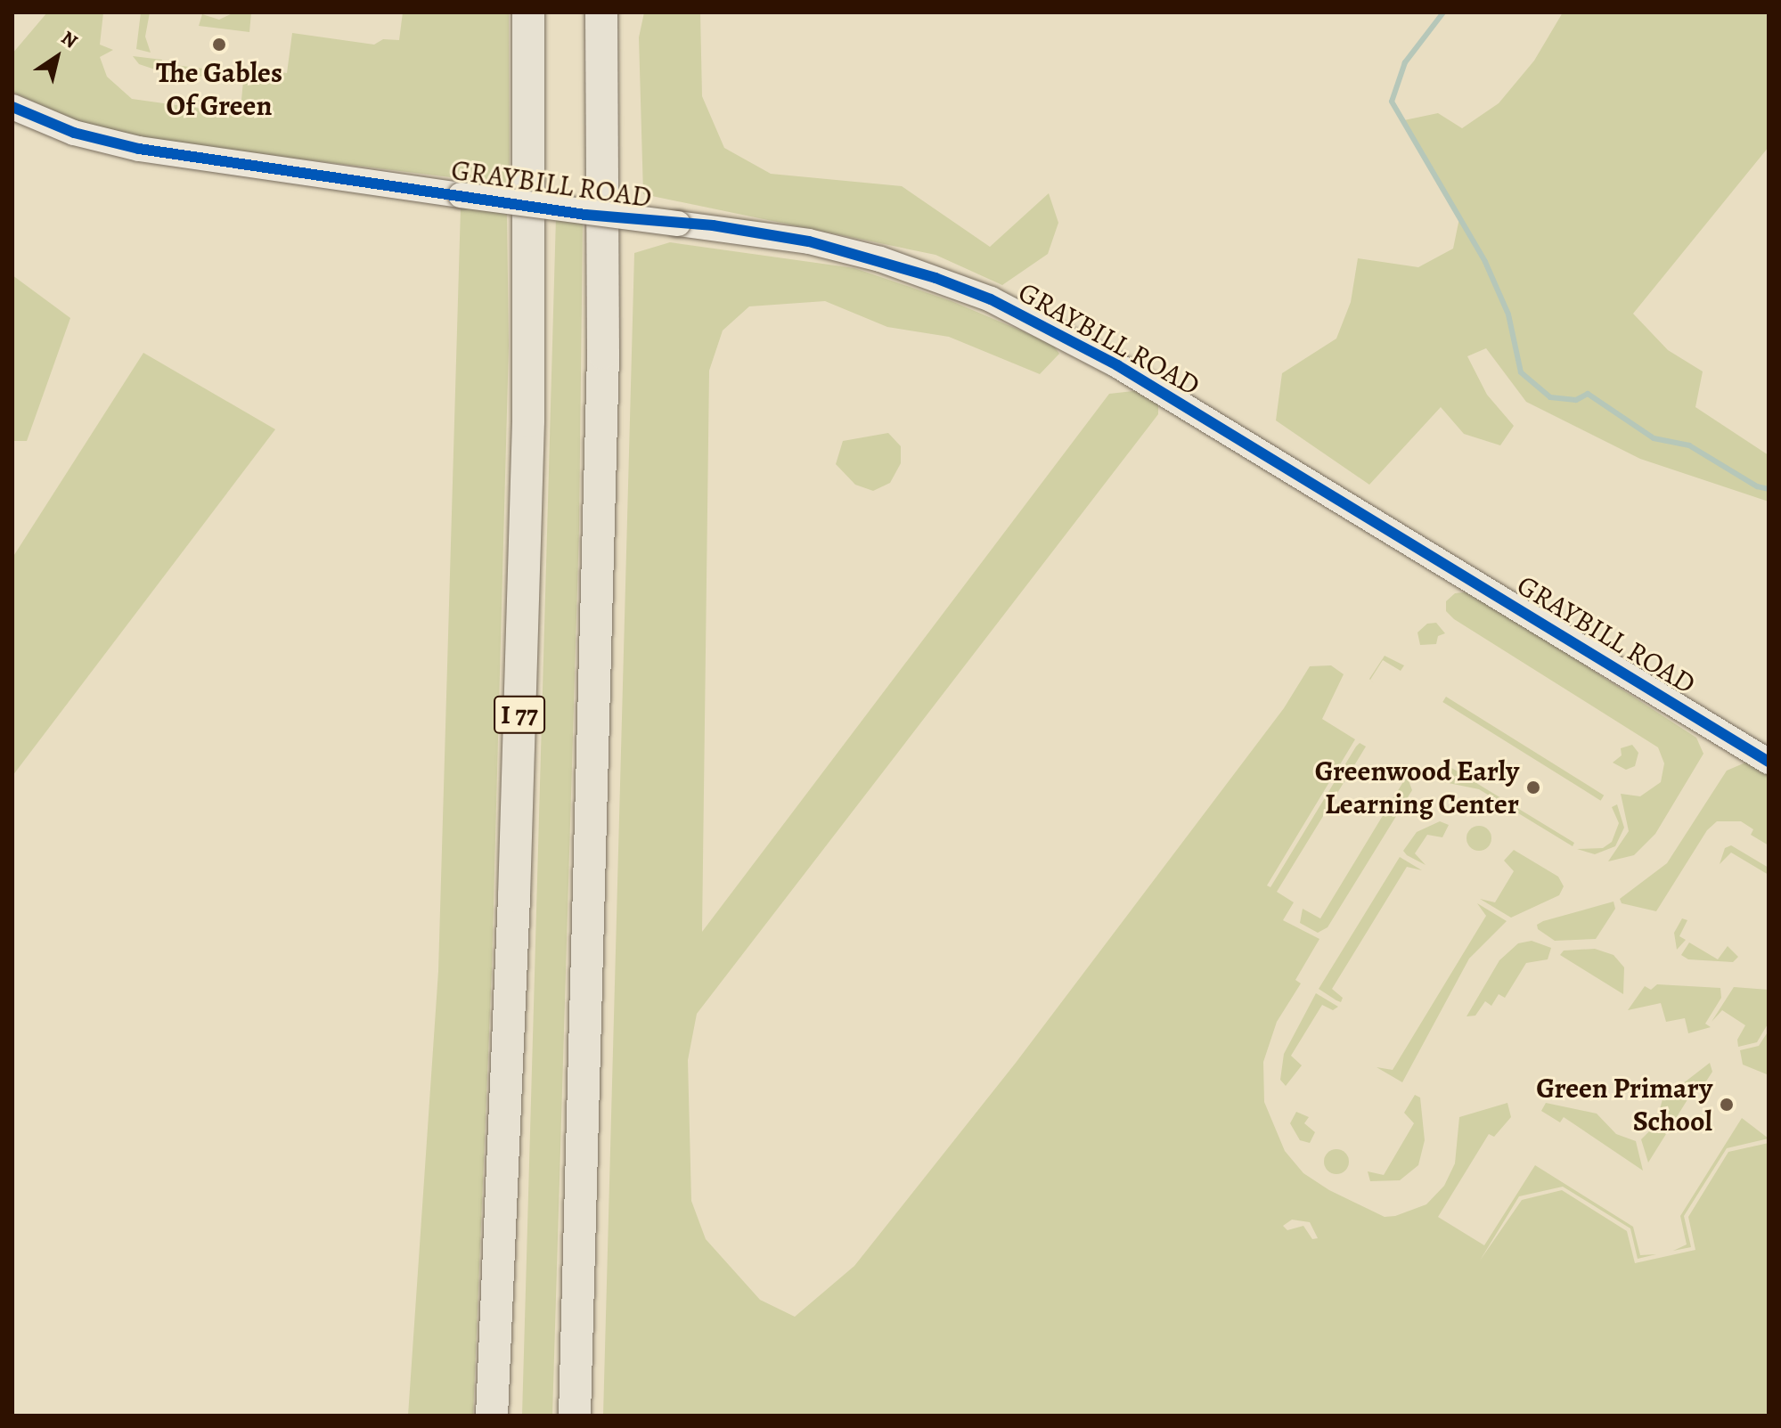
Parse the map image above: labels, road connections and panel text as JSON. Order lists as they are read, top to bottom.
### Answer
{
  "streets": {
    "highway": ["I 77"],
    "street": ["GRAYBILL ROAD"]
  },
  "places": ["The Gables Of Green", "Greenwood Early Learning Center", "Green Primary School"],
  "north": "top right"
}
